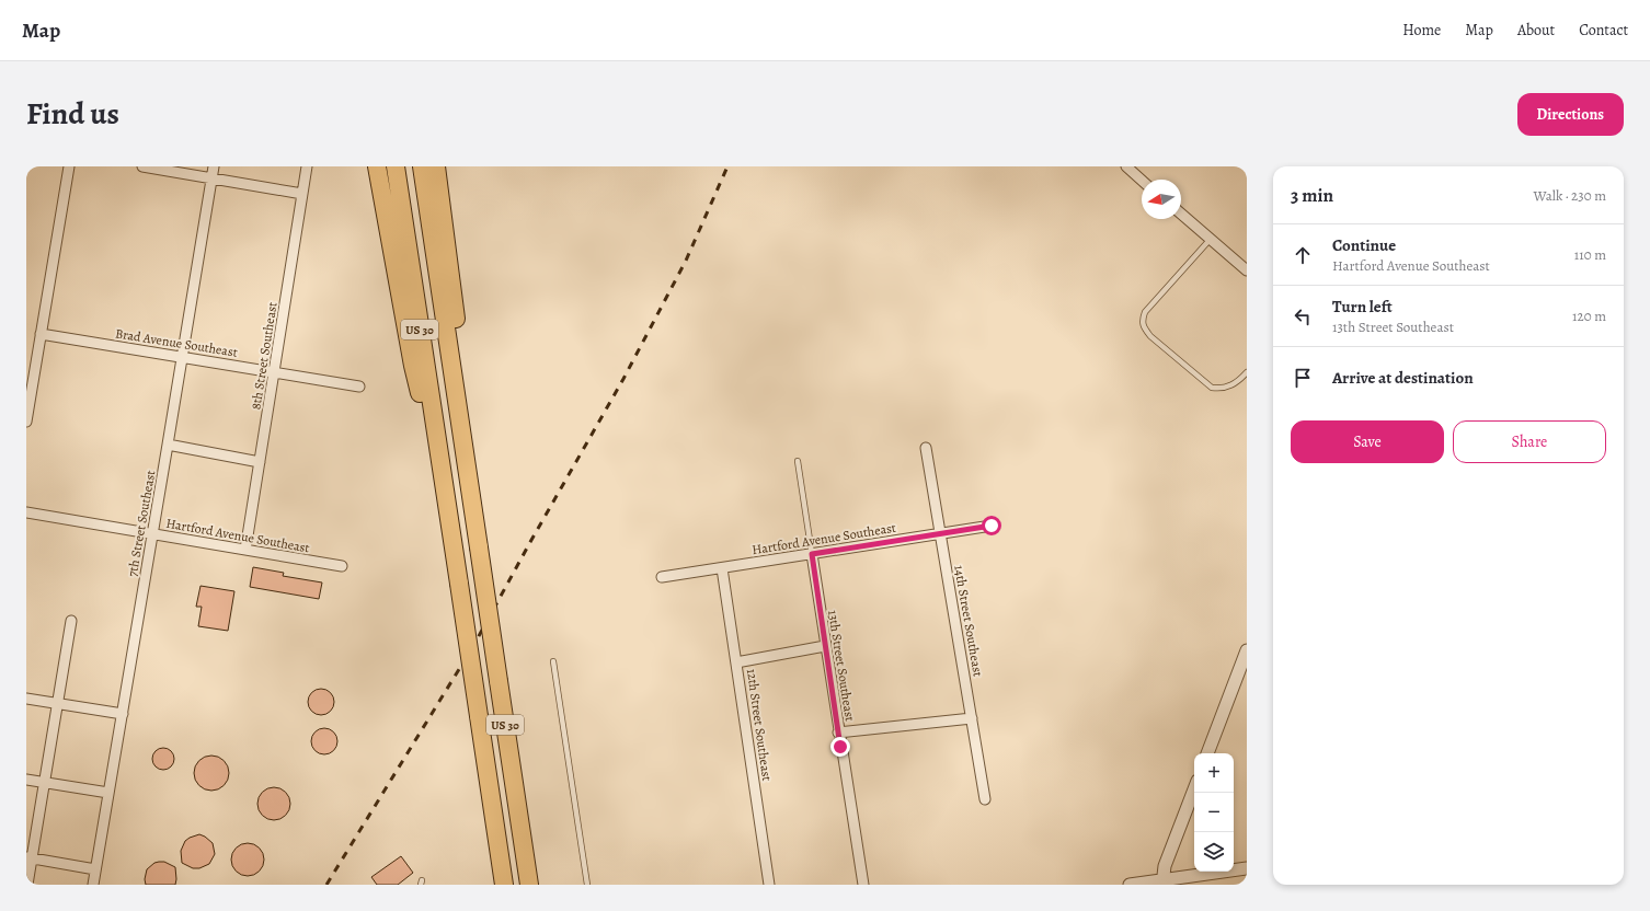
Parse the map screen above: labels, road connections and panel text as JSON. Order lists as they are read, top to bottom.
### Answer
{
  "streets": {
    "highway": ["US 30"],
    "street": [
      "Brad Avenue Southeast",
      "8th Street Southeast",
      "7th Street Southeast",
      "Hartford Avenue Southeast",
      "14th Street Southeast",
      "13th Street Southeast",
      "12th Street Southeast"
    ]
  },
  "crossings": [
    ["Brad Avenue Southeast", "8th Street Southeast"],
    ["Brad Avenue Southeast", "7th Street Southeast"],
    ["8th Street Southeast", "Hartford Avenue Southeast"],
    ["7th Street Southeast", "Hartford Avenue Southeast"],
    ["Hartford Avenue Southeast", "14th Street Southeast"],
    ["Hartford Avenue Southeast", "13th Street Southeast"],
    ["Hartford Avenue Southeast", "12th Street Southeast"]
  ],
  "north": "left",
  "page": {
    "header": "Map",
    "nav": [
      "Home",
      "Map",
      "About",
      "Contact"
    ],
    "title": "Find us",
    "buttons": [
      "Directions",
      ["Save", "Share"]
    ],
    "heading": ["3 min", "Walk · 230 m"],
    "list": [
      ["Continue", "Hartford Avenue Southeast", "110 m"],
      ["Turn left", "13th Street Southeast", "120 m"],
      "Arrive at destination"
    ],
    "map_buttons": ["+", "−"]
  }
}
